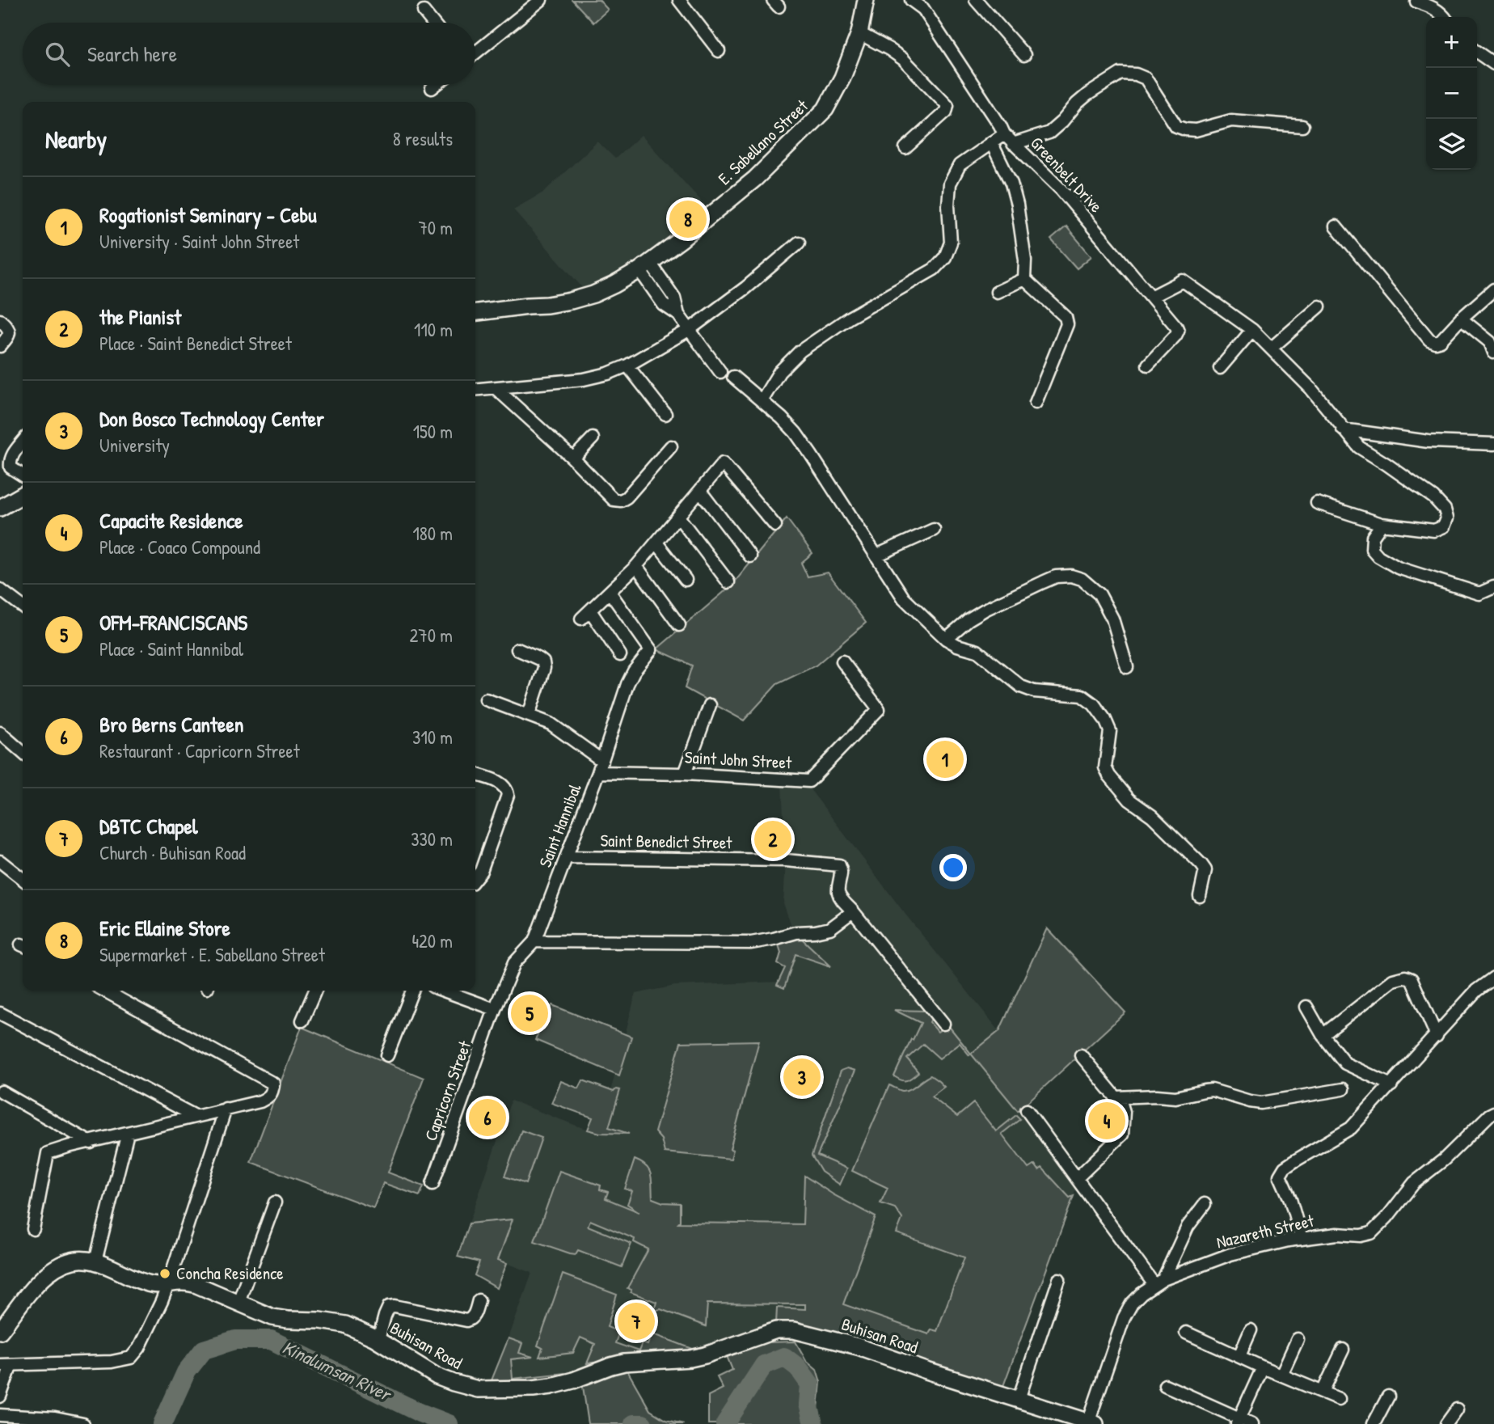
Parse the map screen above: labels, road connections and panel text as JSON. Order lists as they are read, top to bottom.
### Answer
{
  "streets": {
    "street": [
      "E. Sabellano Street",
      "Greenbelt Drive",
      "Saint John Street",
      "Saint Hannibal",
      "Saint Benedict Street",
      "Capricorn Street",
      "Nazareth Street",
      "Buhisan Road"
    ]
  },
  "crossings": [
    ["Saint John Street", "Saint Hannibal"],
    ["Saint Hannibal", "Saint Benedict Street"],
    ["Saint Hannibal", "Capricorn Street"],
    ["Nazareth Street", "Buhisan Road"]
  ],
  "water": ["Kinalumsan River"],
  "places": ["Concha Residence"],
  "page": {
    "map_buttons": ["+", "−"],
    "search": "Search here",
    "heading": ["Nearby", "8 results"],
    "list": [
      {
        "mark": "1",
        "name": "Rogationist Seminary - Cebu",
        "note": "University · Saint John Street",
        "value": "70 m"
      },
      {
        "mark": "2",
        "name": "the Pianist",
        "note": "Place · Saint Benedict Street",
        "value": "110 m"
      },
      {
        "mark": "3",
        "name": "Don Bosco Technology Center",
        "note": "University",
        "value": "150 m"
      },
      {
        "mark": "4",
        "name": "Capacite Residence",
        "note": "Place · Coaco Compound",
        "value": "180 m"
      },
      {
        "mark": "5",
        "name": "OFM-FRANCISCANS",
        "note": "Place · Saint Hannibal",
        "value": "270 m"
      },
      {
        "mark": "6",
        "name": "Bro Berns Canteen",
        "note": "Restaurant · Capricorn Street",
        "value": "310 m"
      },
      {
        "mark": "7",
        "name": "DBTC Chapel",
        "note": "Church · Buhisan Road",
        "value": "330 m"
      },
      {
        "mark": "8",
        "name": "Eric Ellaine Store",
        "note": "Supermarket · E. Sabellano Street",
        "value": "420 m"
      }
    ],
    "pins": [
      "8",
      "1",
      "2",
      "5",
      "3",
      "6",
      "4",
      "7"
    ]
  }
}
